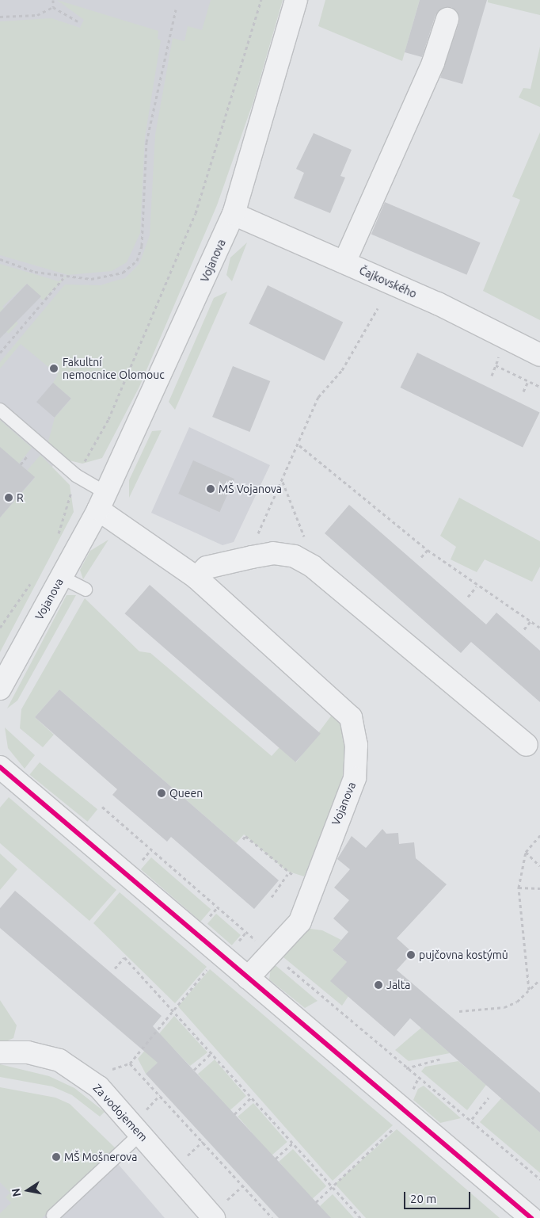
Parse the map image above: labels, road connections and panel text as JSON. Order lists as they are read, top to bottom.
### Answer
{
  "streets": {
    "street": ["Vojanova", "Čajkovského", "Za vodojemem"]
  },
  "crossings": [
    ["Vojanova", "Čajkovského"]
  ],
  "places": [
    "Fakultní nemocnice Olomouc",
    "MŠ Vojanova",
    "R",
    "Queen",
    "pujčovna kostýmů",
    "Jalta",
    "MŠ Mošnerova"
  ],
  "scale_bar": "20 m",
  "north": "left"
}
